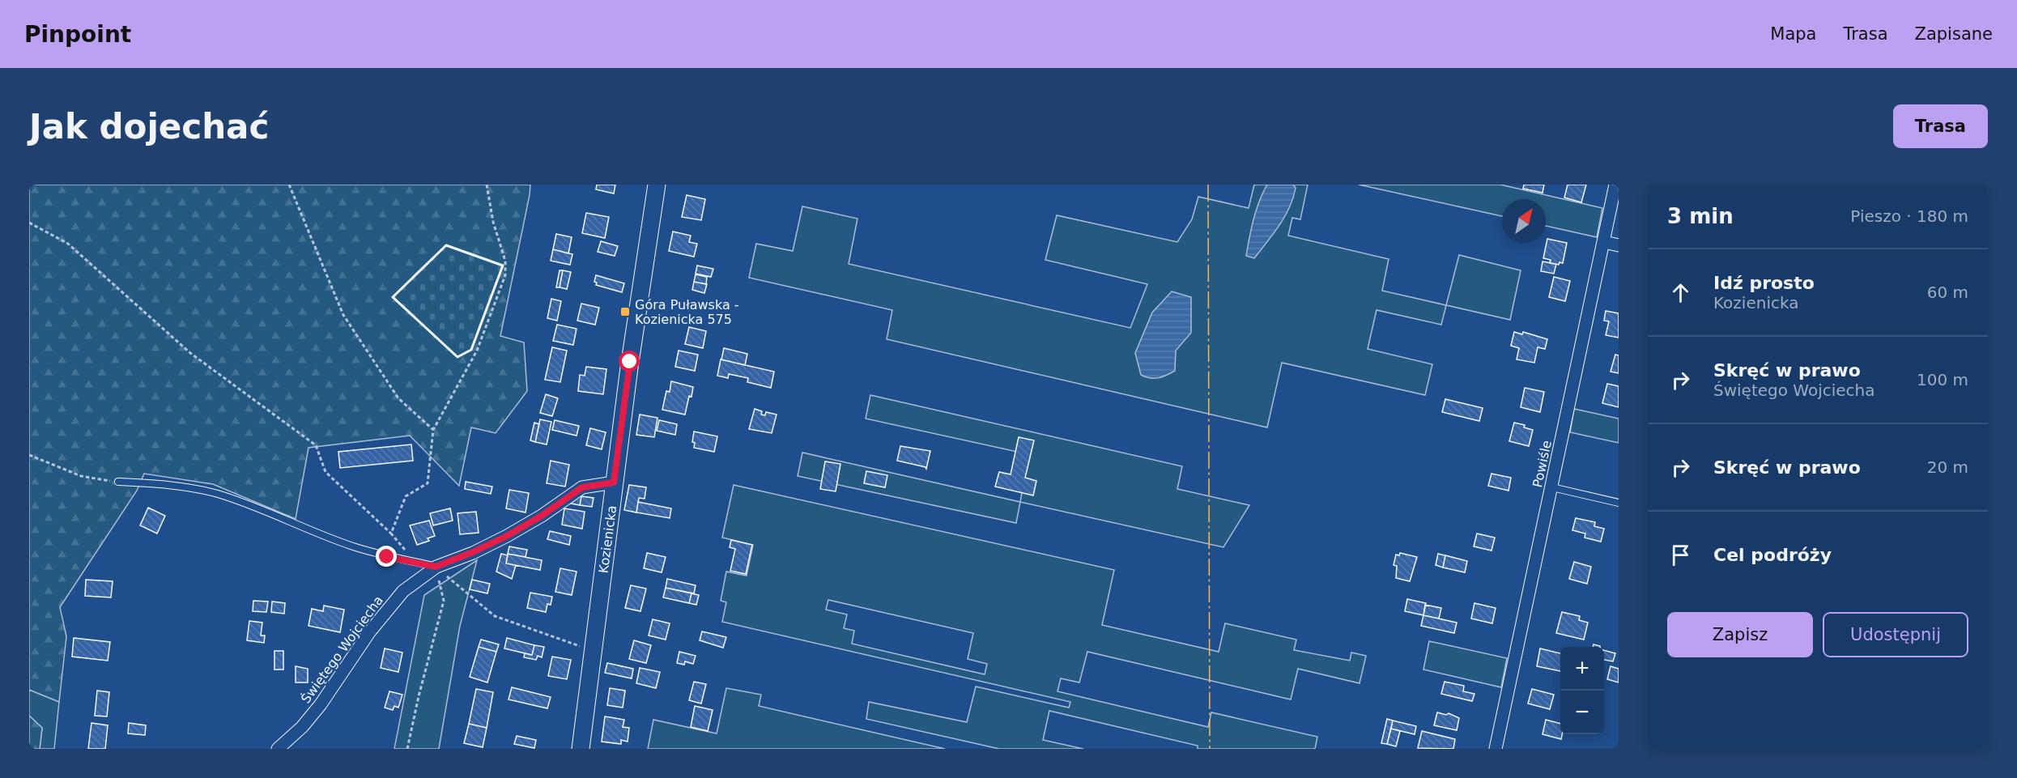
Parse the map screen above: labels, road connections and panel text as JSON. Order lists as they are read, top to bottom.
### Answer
{
  "streets": {
    "main road": ["Kozienicka"],
    "street": ["Powiśle", "Świętego Wojciecha"]
  },
  "crossings": [
    ["Kozienicka", "Świętego Wojciecha"]
  ],
  "places": {
    "transit": ["Góra Puławska - Kozienicka 575"]
  },
  "north": "top right",
  "page": {
    "header": "Pinpoint",
    "nav": ["Mapa", "Trasa", "Zapisane"],
    "buttons": [
      "Trasa",
      ["Zapisz", "Udostępnij"]
    ],
    "title": "Jak dojechać",
    "heading": ["3 min", "Pieszo · 180 m"],
    "list": [
      ["Idź prosto", "Kozienicka", "60 m"],
      ["Skręć w prawo", "Świętego Wojciecha", "100 m"],
      ["Skręć w prawo", "20 m"],
      "Cel podróży"
    ],
    "map_buttons": ["+", "−"]
  }
}
